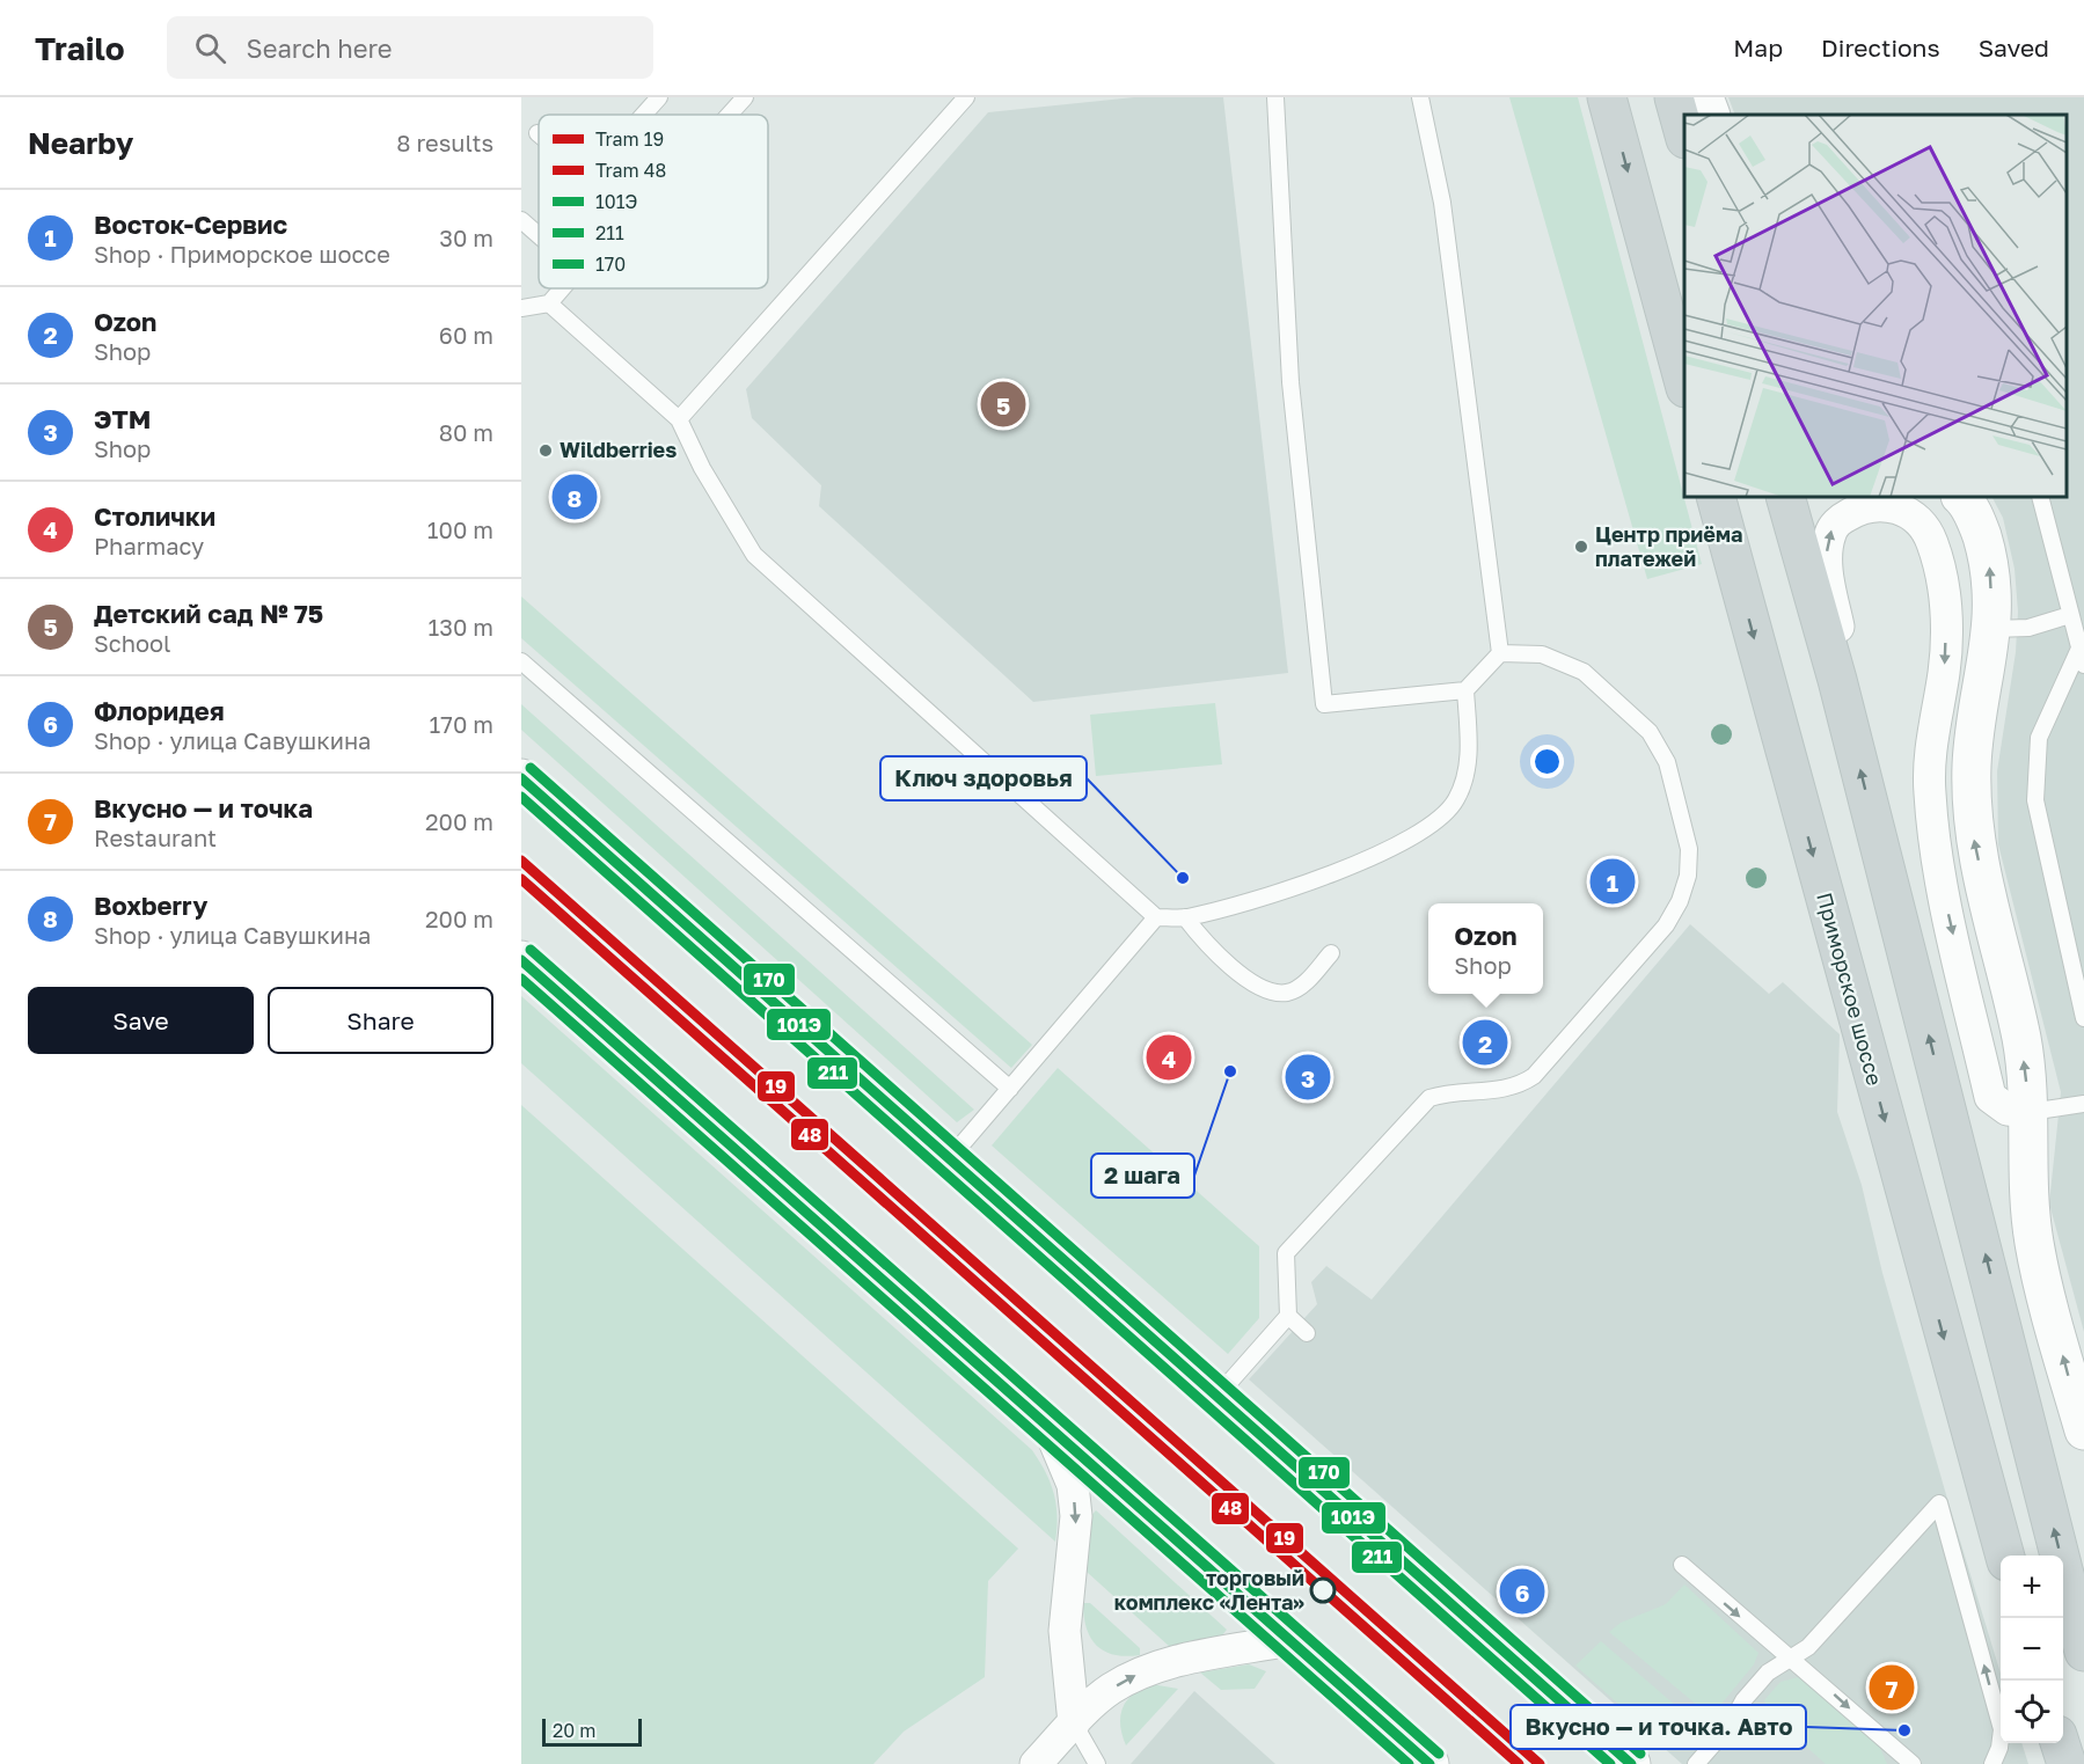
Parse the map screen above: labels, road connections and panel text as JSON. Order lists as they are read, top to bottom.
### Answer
{
  "streets": {
    "main road": ["Приморское шоссе"]
  },
  "places": [
    "Wildberries",
    "Центр приёма платежей",
    "Ключ здоровья",
    "2 шага",
    "торговый комплекс «Лента»",
    "Вкусно — и точка. Авто"
  ],
  "lines": [
    "transit line 170",
    "transit line 101Э",
    "transit line 211",
    "tram line 19",
    "tram line 48"
  ],
  "legend": [
    "Tram 19",
    "Tram 48",
    "101Э",
    "211",
    "170"
  ],
  "scale_bar": "20 m",
  "page": {
    "header": "Trailo",
    "search": "Search here",
    "nav": ["Map", "Directions", "Saved"],
    "heading": ["Nearby", "8 results"],
    "list": [
      {
        "mark": "1",
        "name": "Восток-Сервис",
        "note": "Shop · Приморское шоссе",
        "value": "30 m"
      },
      {
        "mark": "2",
        "name": "Ozon",
        "note": "Shop",
        "value": "60 m"
      },
      {
        "mark": "3",
        "name": "ЭТМ",
        "note": "Shop",
        "value": "80 m"
      },
      {
        "mark": "4",
        "name": "Столички",
        "note": "Pharmacy",
        "value": "100 m"
      },
      {
        "mark": "5",
        "name": "Детский сад № 75",
        "note": "School",
        "value": "130 m"
      },
      {
        "mark": "6",
        "name": "Флоридея",
        "note": "Shop · улица Савушкина",
        "value": "170 m"
      },
      {
        "mark": "7",
        "name": "Вкусно — и точка",
        "note": "Restaurant",
        "value": "200 m"
      },
      {
        "mark": "8",
        "name": "Boxberry",
        "note": "Shop · улица Савушкина",
        "value": "200 m"
      }
    ],
    "pins": [
      "5",
      "8",
      "1",
      "2",
      "4",
      "3",
      "6",
      "7"
    ],
    "popup": ["Ozon", "Shop"],
    "buttons": ["Save", "Share"],
    "map_buttons": ["+", "−"],
    "scale": "20 m"
  }
}
